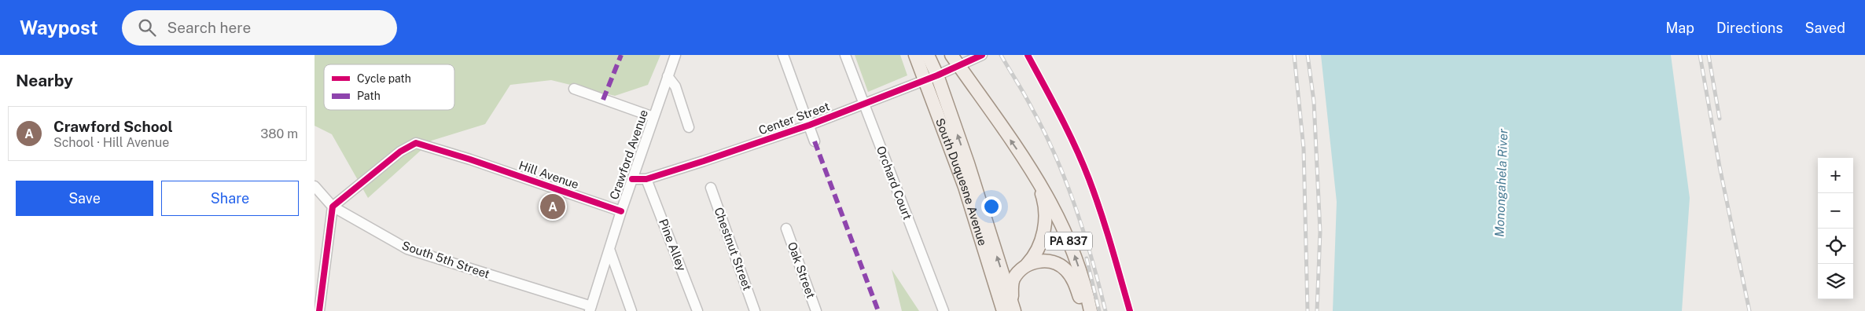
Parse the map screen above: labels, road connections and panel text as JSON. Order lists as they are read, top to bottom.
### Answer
{
  "streets": {
    "main road": ["South Duquesne Avenue", "PA 837"],
    "street": [
      "Center Street",
      "Crawford Avenue",
      "Hill Avenue",
      "Orchard Court",
      "Pine Alley",
      "Chestnut Street",
      "South 5th Street",
      "Oak Street"
    ]
  },
  "crossings": [
    ["Center Street", "Crawford Avenue"],
    ["Center Street", "South Duquesne Avenue"],
    ["Center Street", "Orchard Court"],
    ["Center Street", "PA 837"],
    ["Center Street", "Pine Alley"],
    ["Crawford Avenue", "Hill Avenue"],
    ["Crawford Avenue", "South 5th Street"],
    ["Hill Avenue", "South 5th Street"]
  ],
  "water": ["Monongahela River"],
  "legend": ["Cycle path", "Path"],
  "page": {
    "header": "Waypost",
    "search": "Search here",
    "nav": ["Map", "Directions", "Saved"],
    "heading": "Nearby",
    "list": [
      {
        "mark": "A",
        "name": "Crawford School",
        "note": "School · Hill Avenue",
        "value": "380 m"
      }
    ],
    "map_buttons": ["+", "−"],
    "buttons": ["Save", "Share"],
    "pins": "A"
  }
}
